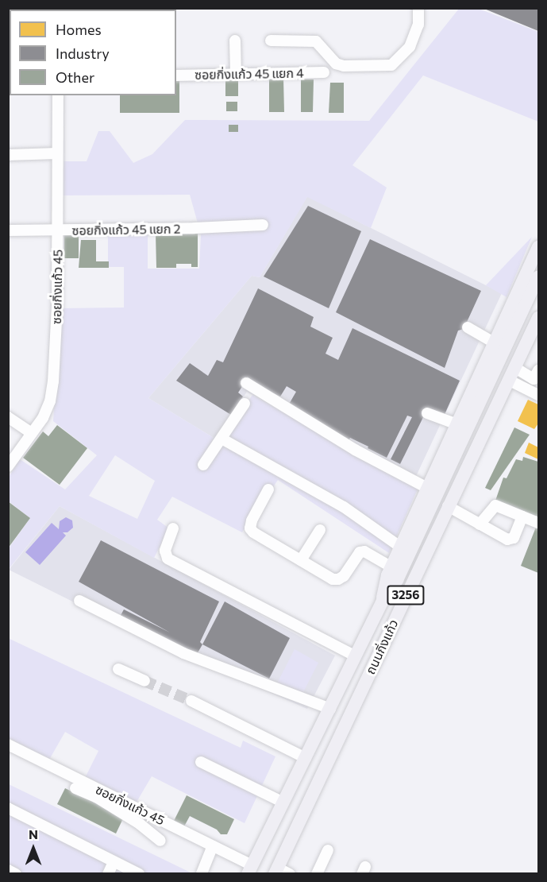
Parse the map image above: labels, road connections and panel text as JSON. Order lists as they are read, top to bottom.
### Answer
{
  "streets": {
    "main road": ["3256", "ถนนกิ่งแก้ว"],
    "street": ["ซอยกิ่งแก้ว 45 แยก 4", "ซอยกิ่งแก้ว 45 แยก 2", "ซอยกิ่งแก้ว 45"]
  },
  "crossings": [
    ["ซอยกิ่งแก้ว 45 แยก 2", "ซอยกิ่งแก้ว 45"],
    ["ซอยกิ่งแก้ว 45", "ถนนกิ่งแก้ว"]
  ],
  "legend": ["Homes", "Industry", "Other"],
  "north": "top"
}
